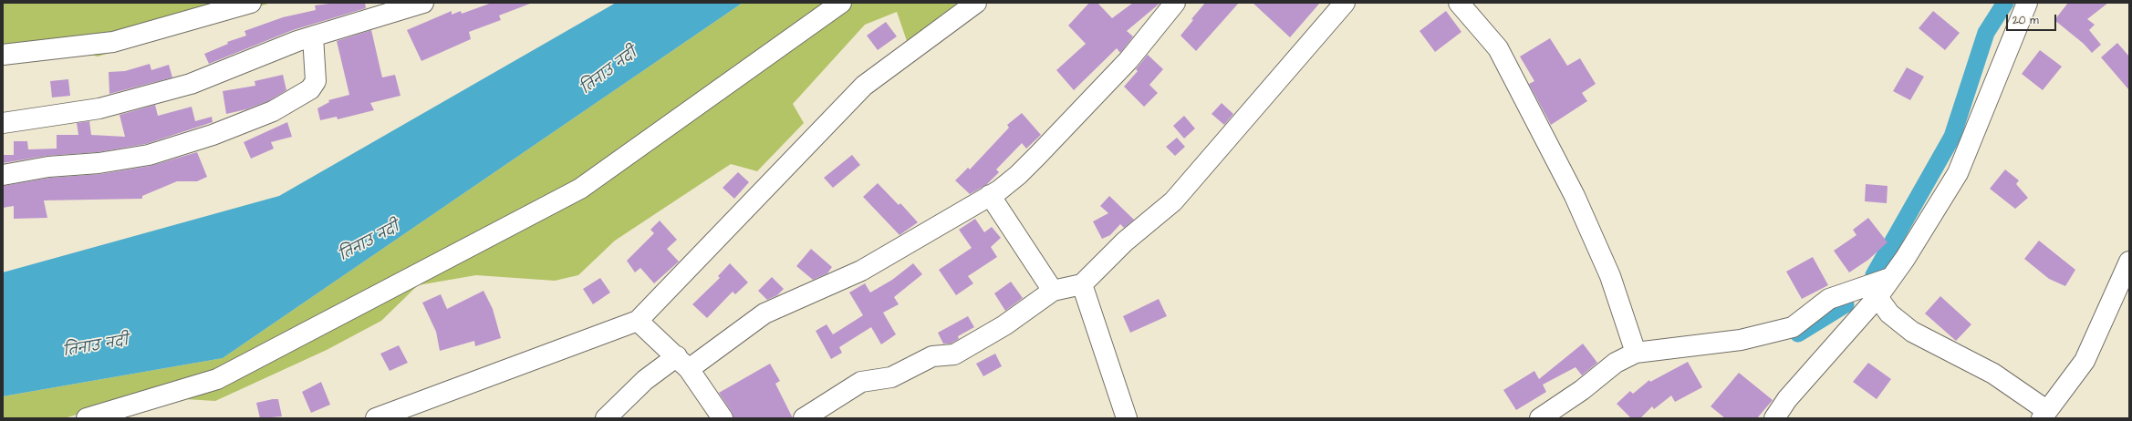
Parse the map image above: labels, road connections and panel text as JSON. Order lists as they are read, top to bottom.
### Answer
{
  "water": ["तिनाउ नदी"],
  "scale_bar": "20 m"
}
